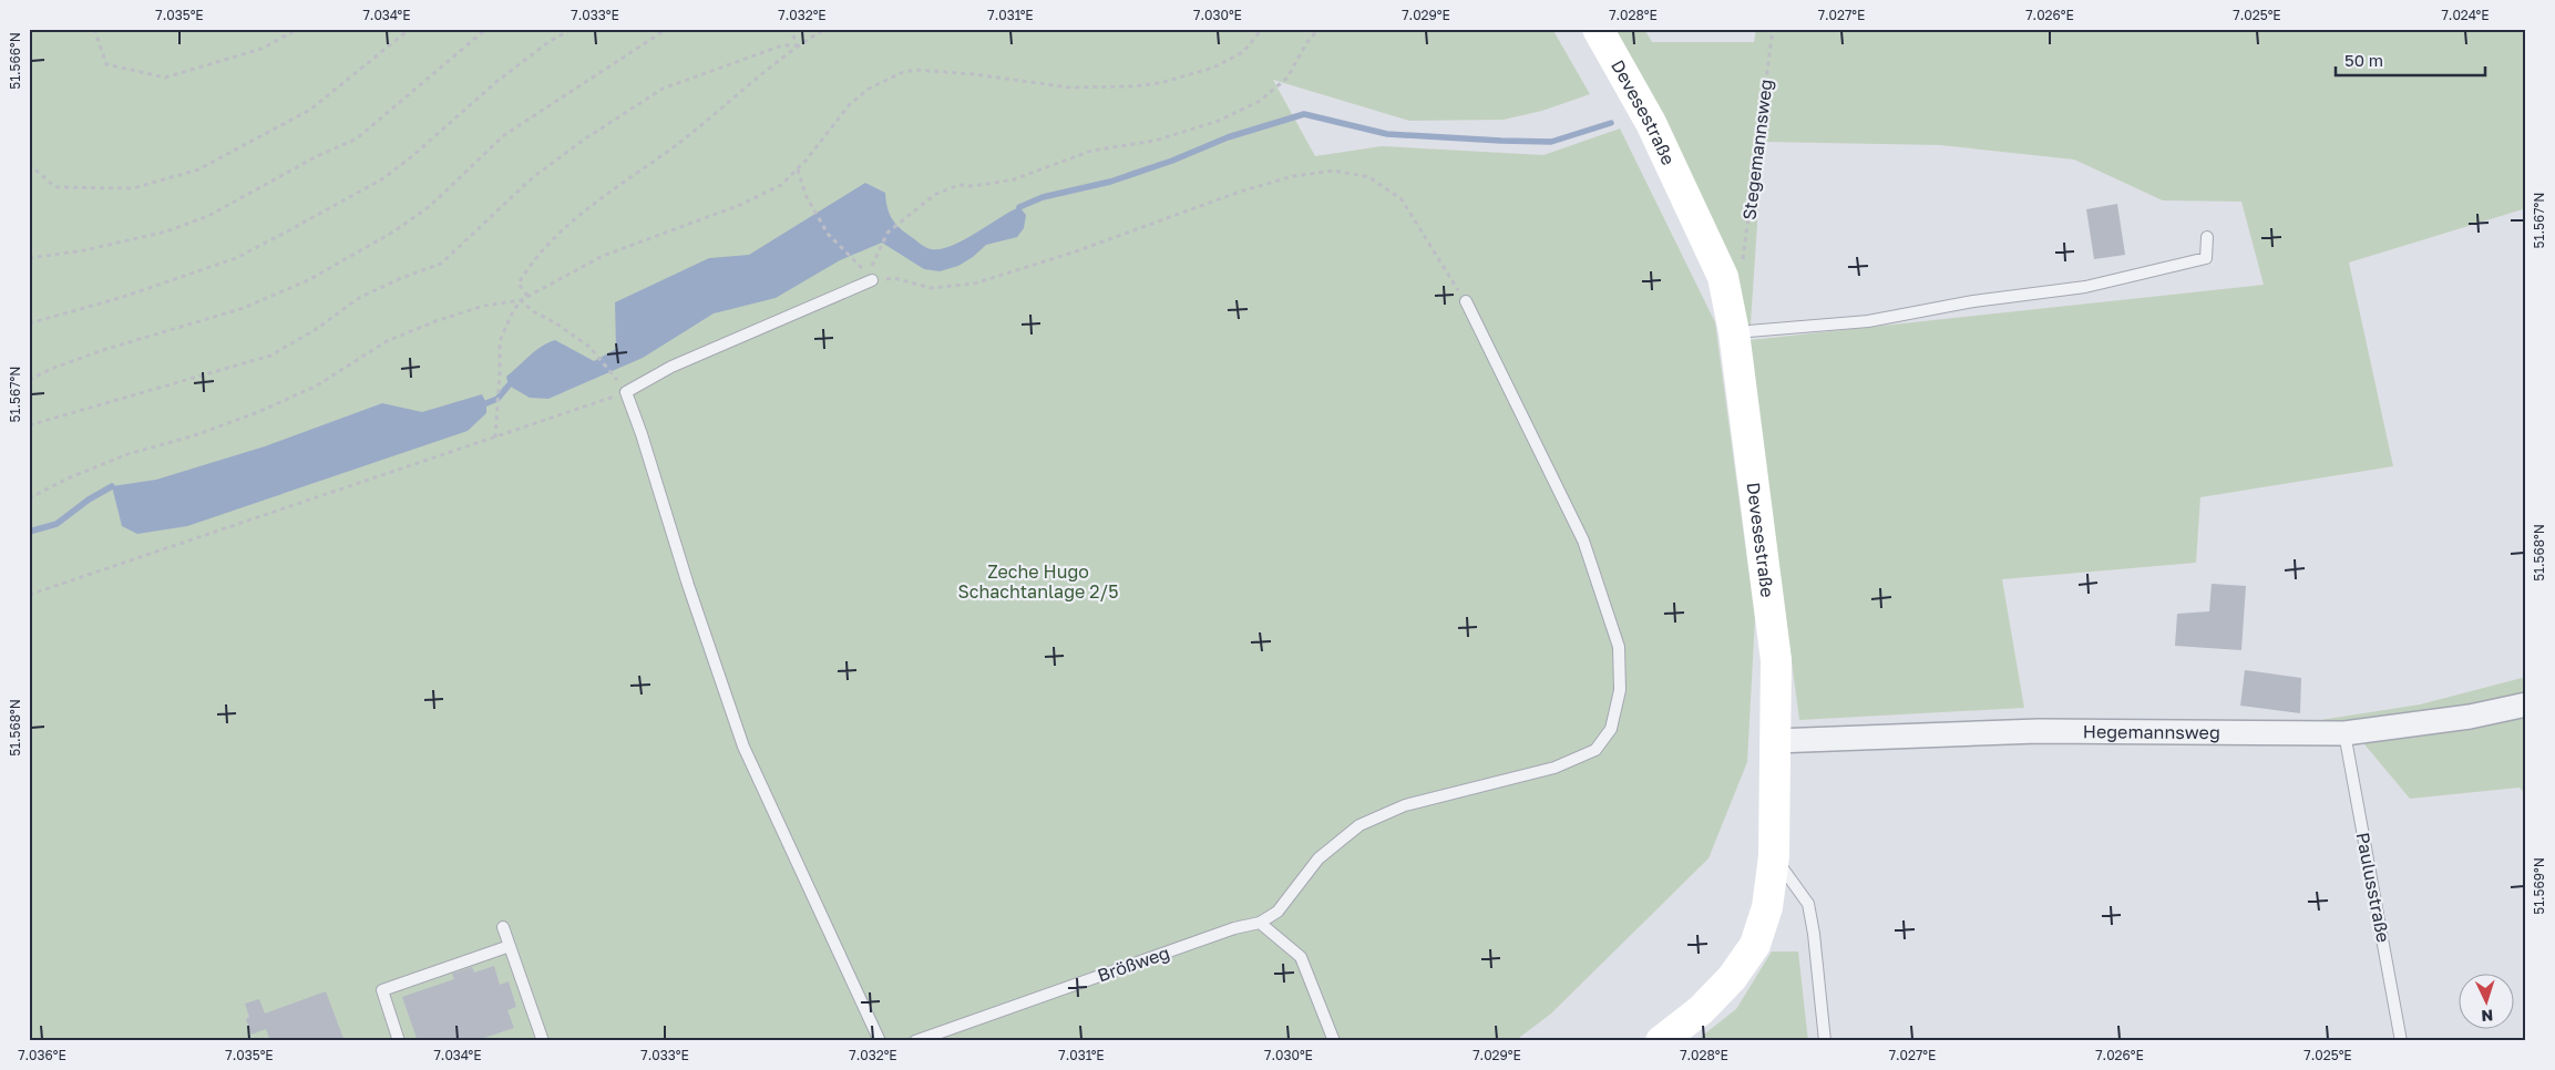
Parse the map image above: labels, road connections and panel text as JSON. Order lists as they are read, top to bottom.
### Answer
{
  "streets": {
    "street": ["Devesestraße", "Hegemannsweg"],
    "lane": ["Paulusstraße", "Brößweg"],
    "path": ["Stegemannsweg"]
  },
  "crossings": [
    ["Devesestraße", "Hegemannsweg"],
    ["Hegemannsweg", "Paulusstraße"]
  ],
  "parks": ["Zeche Hugo Schachtanlage 2/5"],
  "scale_bar": "50 m",
  "north": "bottom",
  "coordinates": [
    "7.035°E",
    "7.034°E",
    "7.033°E",
    "7.032°E",
    "7.031°E",
    "7.030°E",
    "7.029°E",
    "7.028°E",
    "7.027°E",
    "7.026°E",
    "7.025°E",
    "7.024°E",
    "51.566°N",
    "51.567°N",
    "51.568°N",
    "51.569°N",
    "7.036°E"
  ]
}
